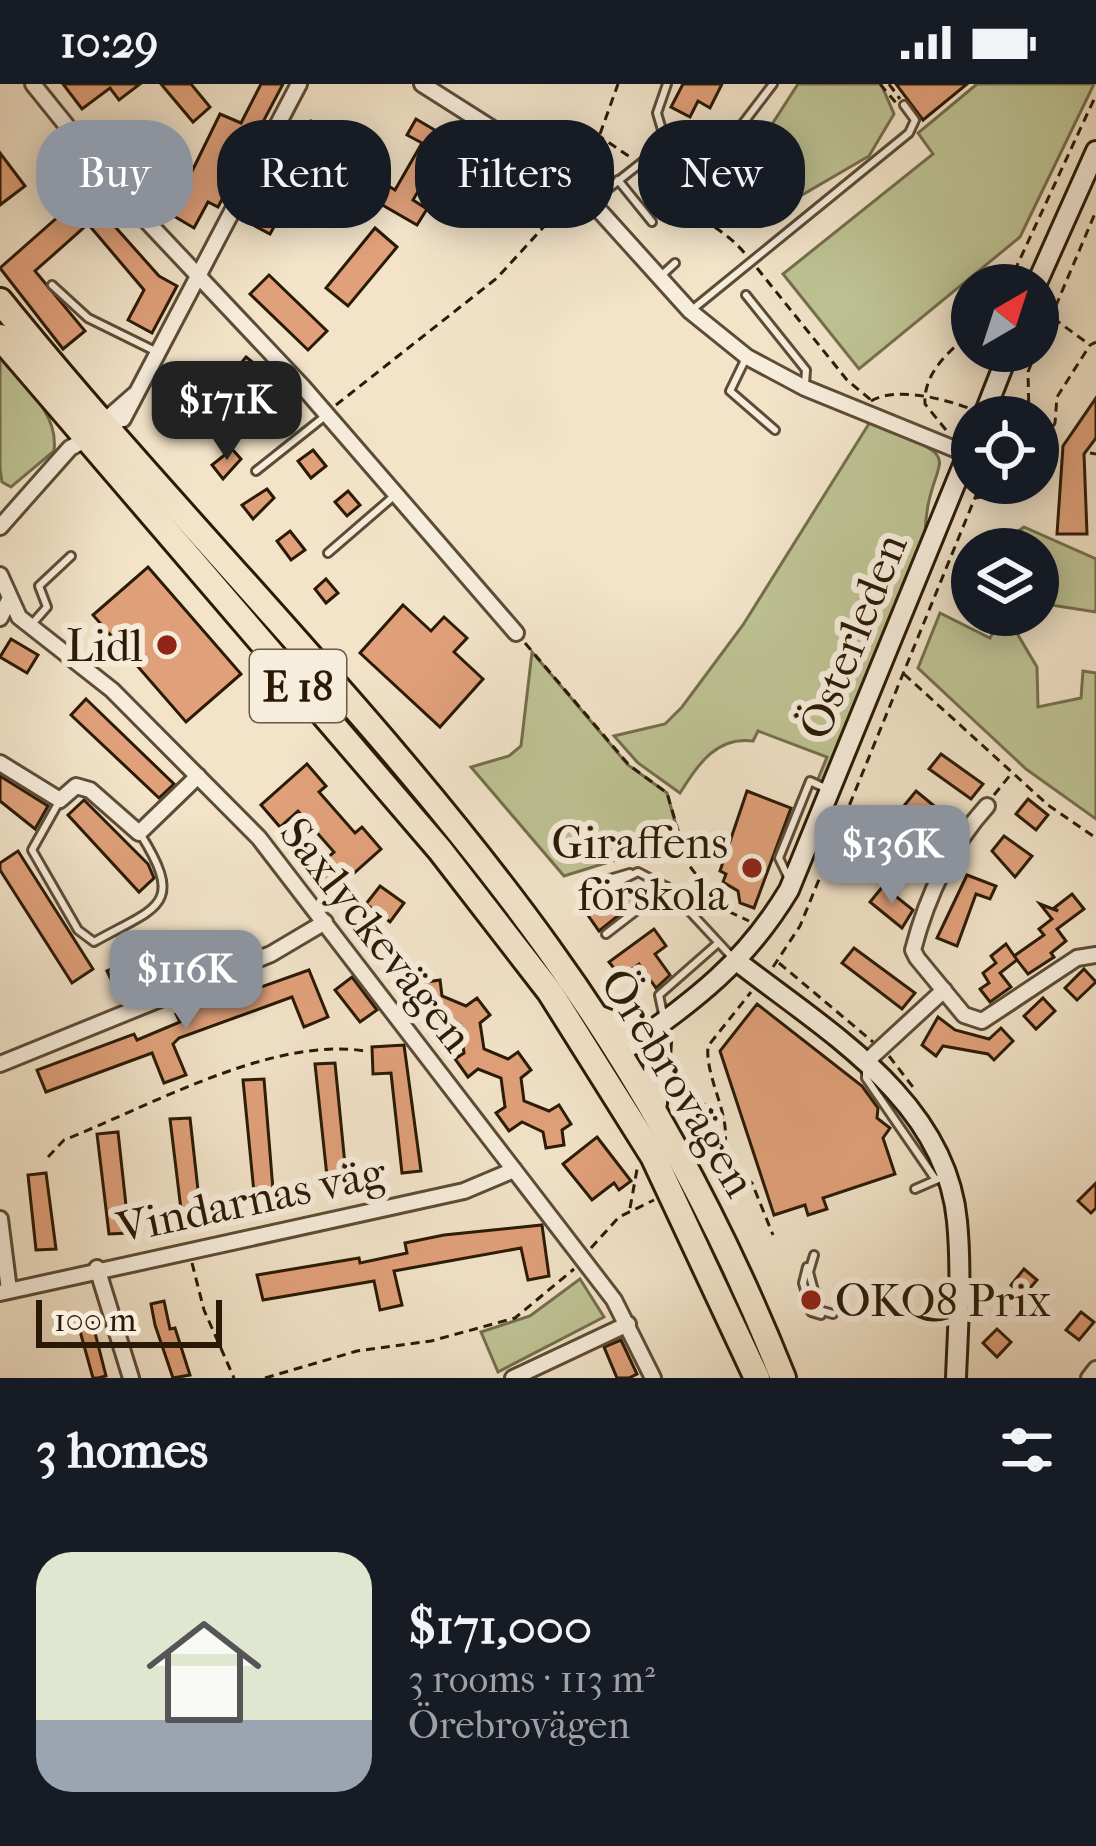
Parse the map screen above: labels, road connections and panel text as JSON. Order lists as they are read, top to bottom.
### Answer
{
  "streets": {
    "highway": ["E 18", "Örebrovägen"],
    "main road": ["Österleden"],
    "street": ["Saxlyckevägen", "Vindarnas väg"]
  },
  "crossings": [
    ["Österleden", "Örebrovägen"],
    ["Saxlyckevägen", "Vindarnas väg"]
  ],
  "places": ["Lidl", "Giraffens förskola", "OKQ8 Prix"],
  "scale_bar": "100 m",
  "north": "top right",
  "page": {
    "status": "10:29",
    "chip": [
      "Buy",
      "Rent",
      "Filters",
      "New"
    ],
    "price": ["$171K", "$136K", "$116K"],
    "scale": "100 m",
    "heading": "3 homes",
    "list": [
      {
        "name": "$171,000",
        "note": "3 rooms · 113 m² · Örebrovägen"
      }
    ]
  }
}
